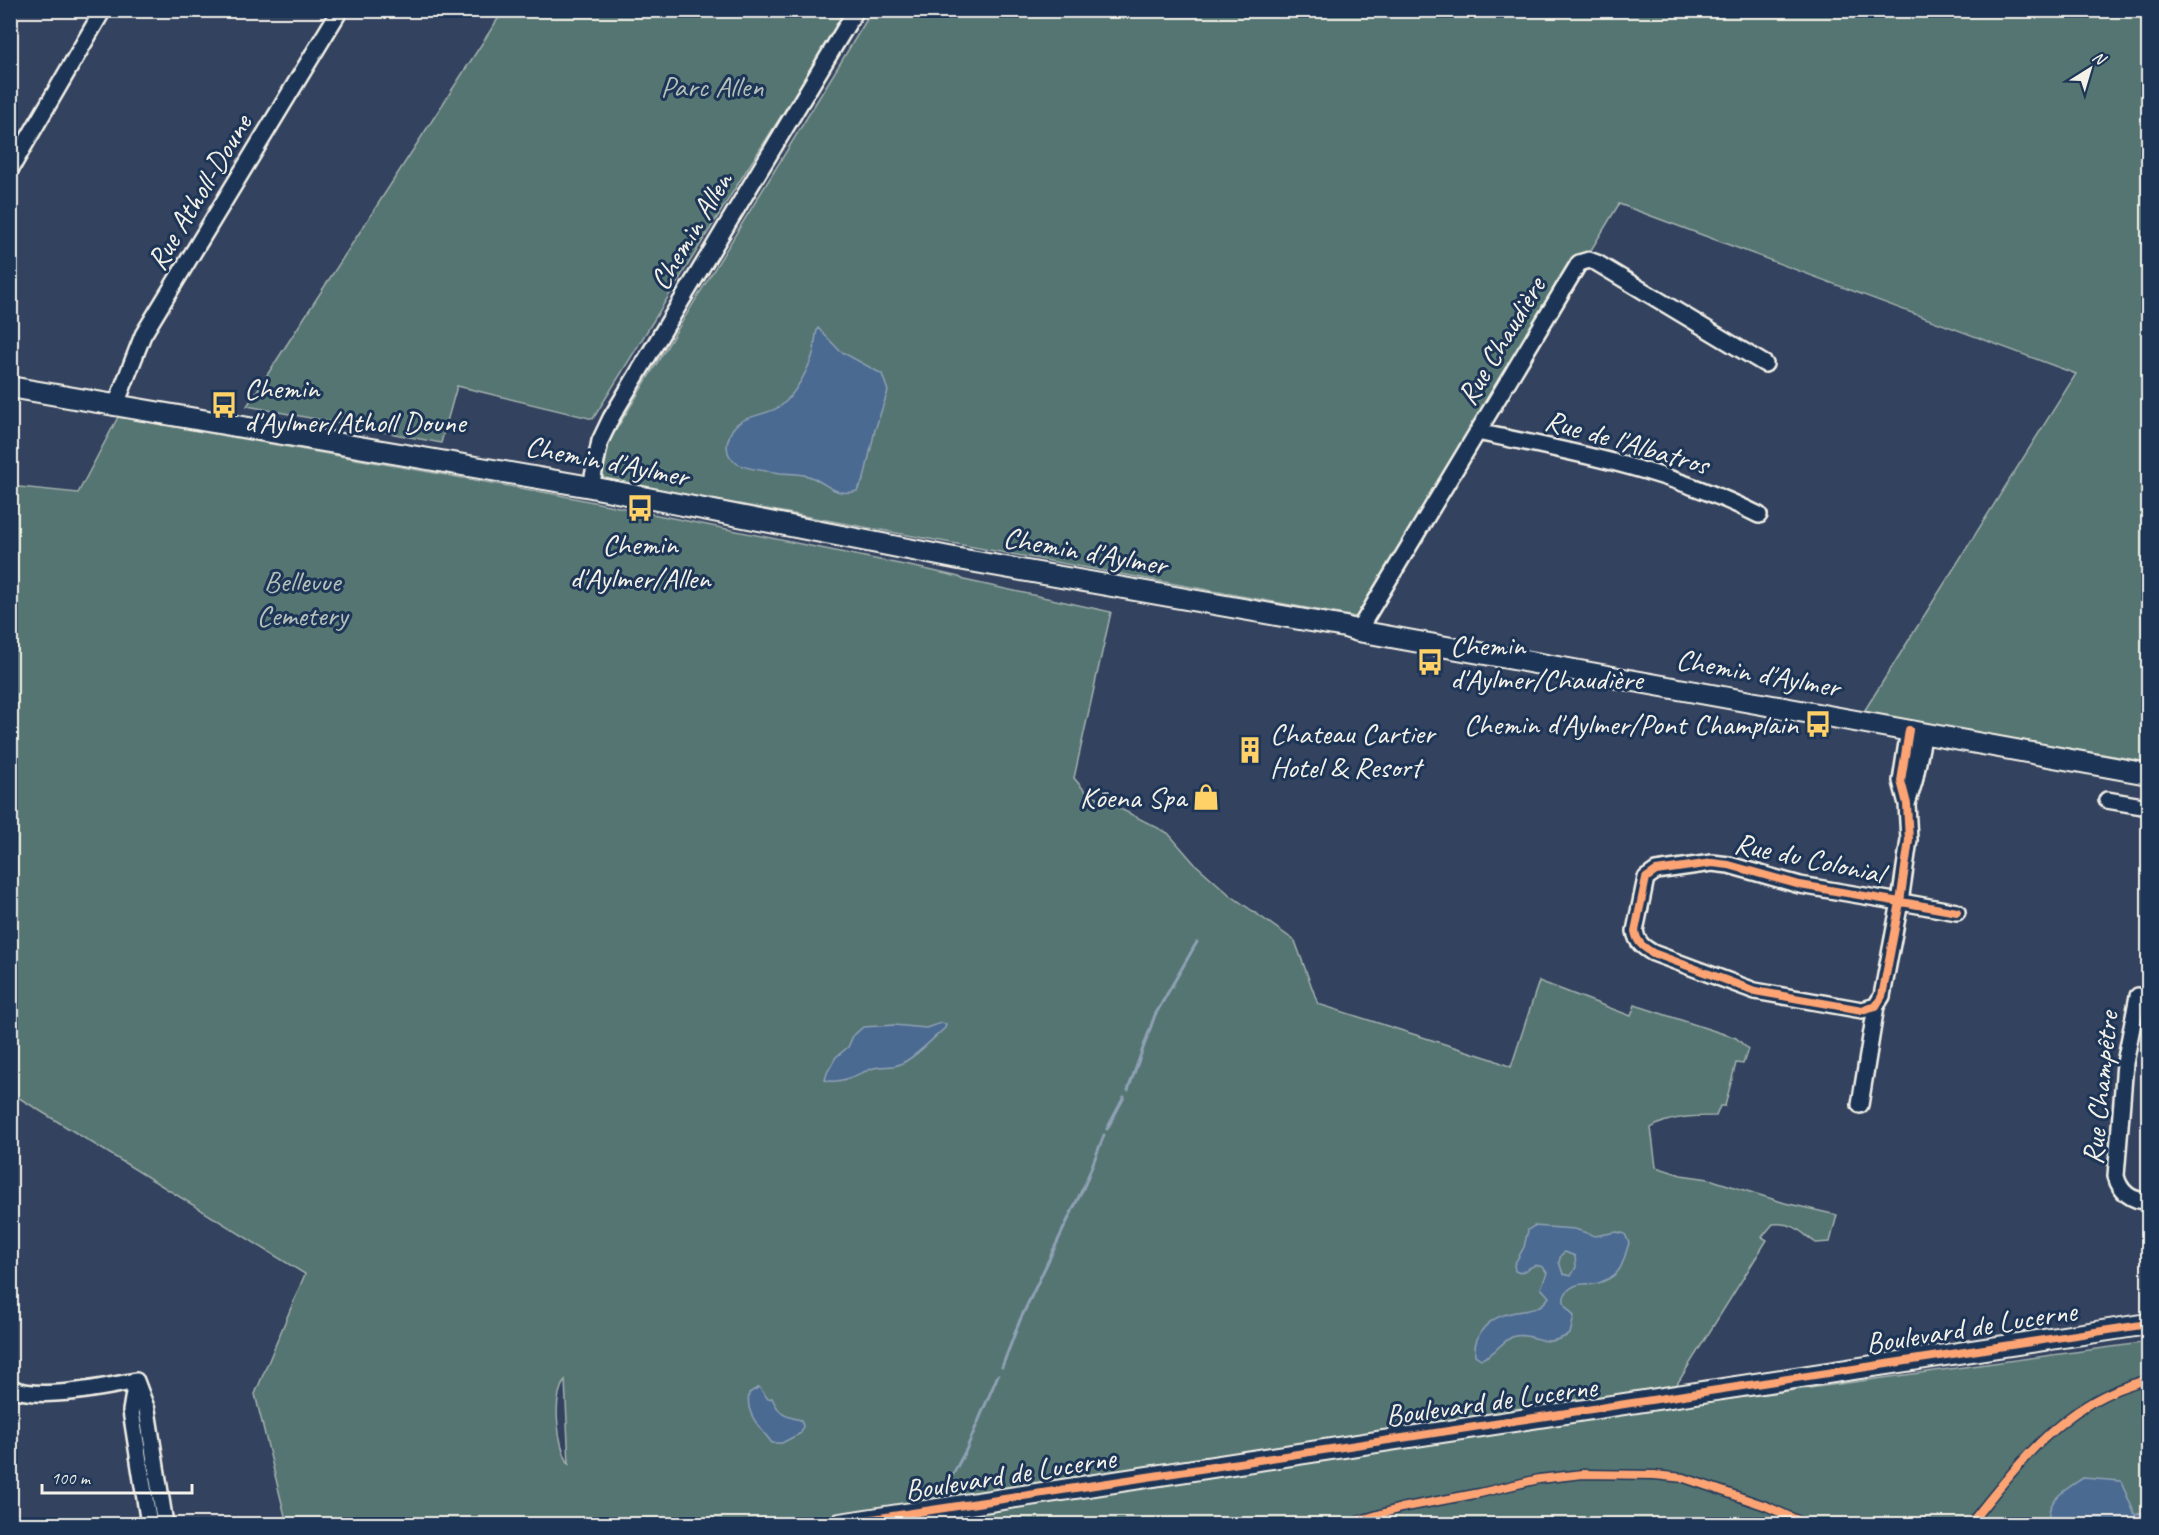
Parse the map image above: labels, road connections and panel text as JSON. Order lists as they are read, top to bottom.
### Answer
{
  "streets": {
    "main road": ["Chemin d'Aylmer", "Boulevard de Lucerne"],
    "street": [
      "Rue Atholl-Doune",
      "Chemin Allen",
      "Rue Chaudière",
      "Rue de l'Albatros",
      "Rue du Colonial",
      "Rue Champêtre"
    ]
  },
  "crossings": [
    ["Rue Atholl-Doune", "Chemin d'Aylmer"],
    ["Chemin Allen", "Chemin d'Aylmer"],
    ["Rue Chaudière", "Rue de l'Albatros"],
    ["Rue Chaudière", "Chemin d'Aylmer"]
  ],
  "parks": ["Parc Allen", "Bellevue Cemetery"],
  "places": {
    "bus stop": [
      "Chemin d'Aylmer/Atholl Doune",
      "Chemin d'Aylmer/Allen",
      "Chemin d'Aylmer/Chaudière",
      "Chemin d'Aylmer/Pont Champlain"
    ],
    "building": ["Chateau Cartier Hotel & Resort"],
    "shop": ["Kōena Spa"]
  },
  "scale_bar": "100 m",
  "north": "top right"
}
